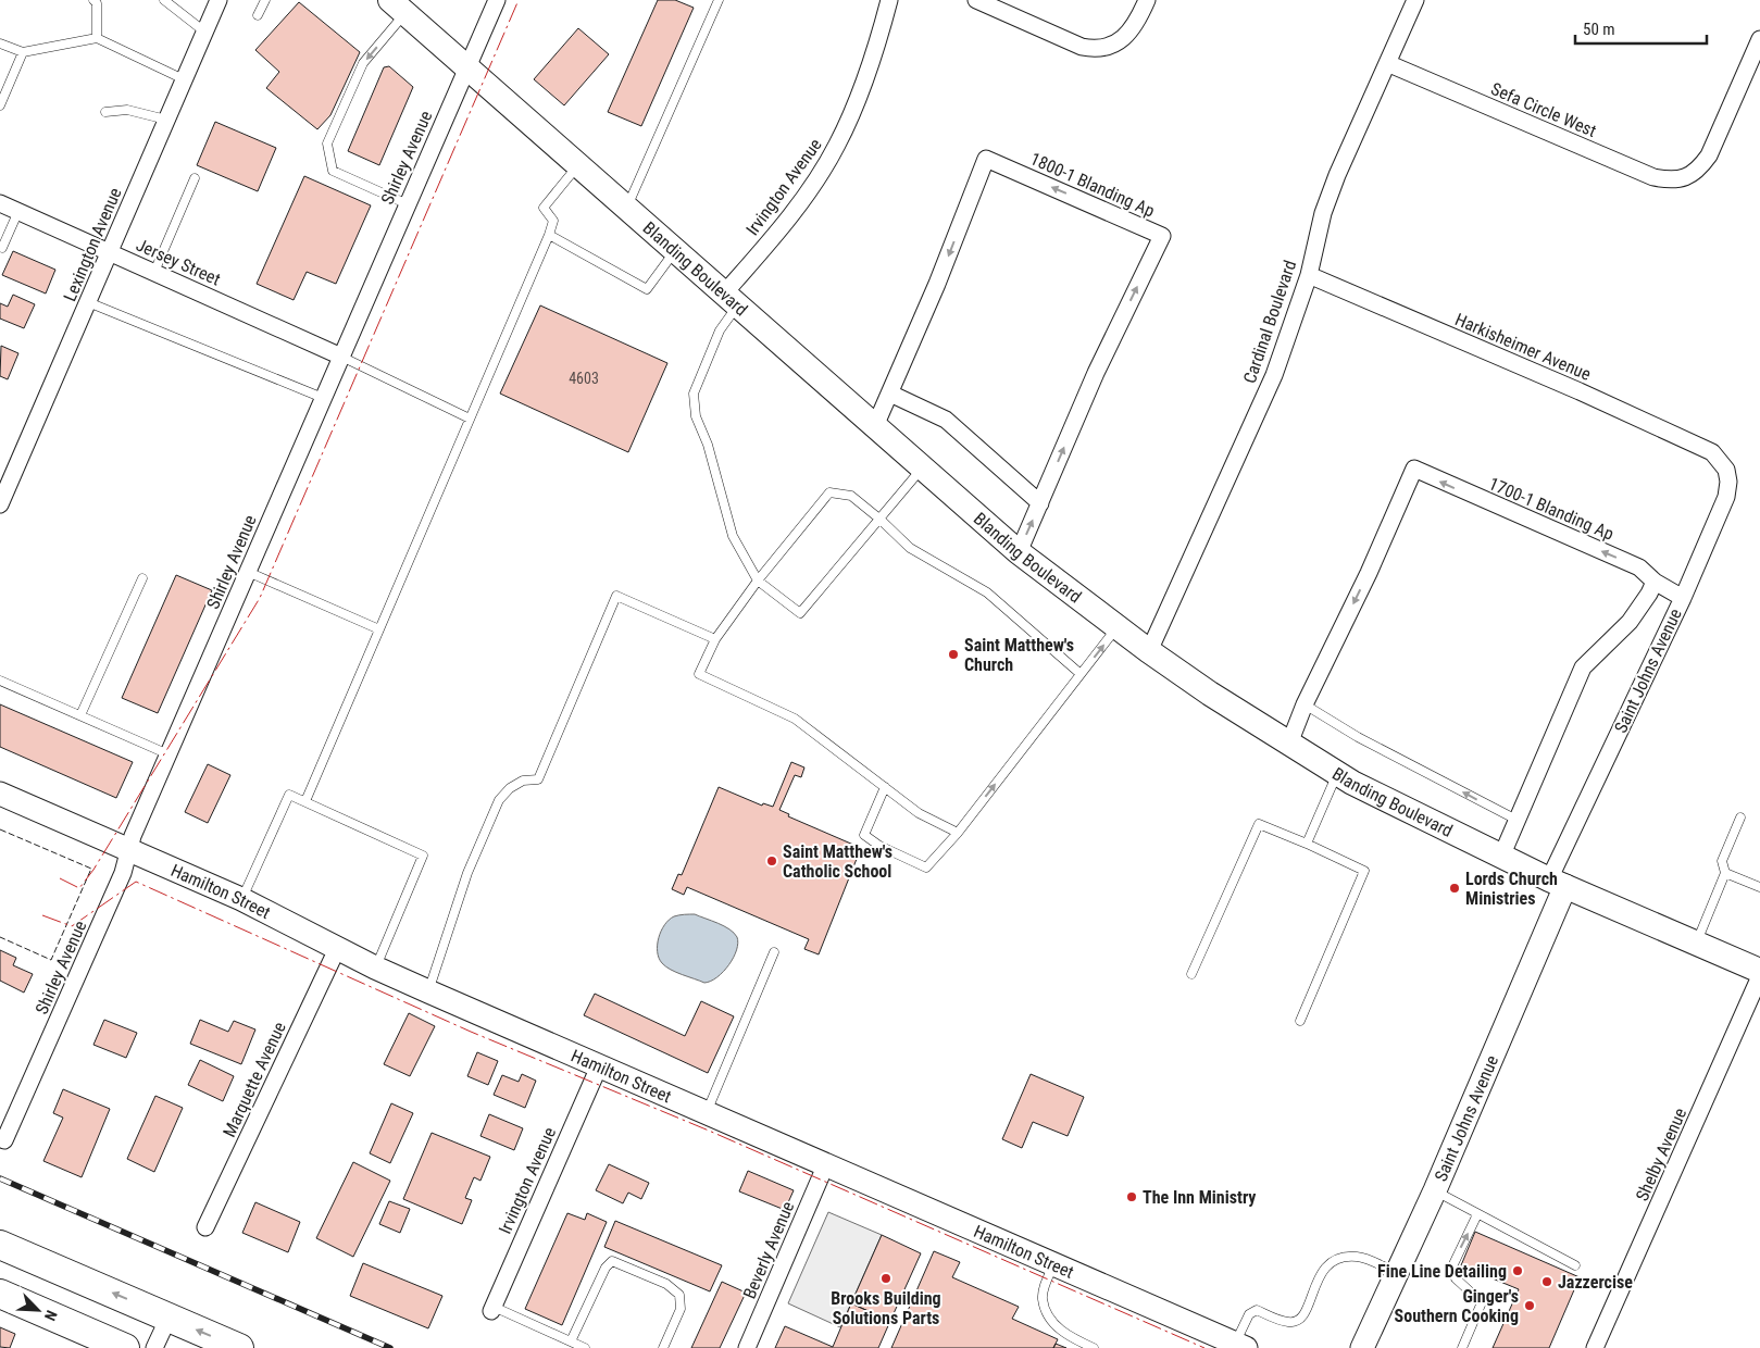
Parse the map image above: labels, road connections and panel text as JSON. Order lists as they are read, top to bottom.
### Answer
{
  "streets": {
    "main road": ["Blanding Boulevard"],
    "street": [
      "Sefa Circle West",
      "Shirley Avenue",
      "1800-1 Blanding Ap",
      "Irvington Avenue",
      "Lexington Avenue",
      "Jersey Street",
      "Cardinal Boulevard",
      "Harkisheimer Avenue",
      "1700-1 Blanding Ap",
      "Saint Johns Avenue",
      "Hamilton Street",
      "Marquette Avenue",
      "Shelby Avenue",
      "Beverly Avenue"
    ]
  },
  "crossings": [
    ["Sefa Circle West", "Cardinal Boulevard"],
    ["Shirley Avenue", "Jersey Street"],
    ["Shirley Avenue", "Blanding Boulevard"],
    ["Shirley Avenue", "Hamilton Street"],
    ["1800-1 Blanding Ap", "Blanding Boulevard"],
    ["Irvington Avenue", "Blanding Boulevard"],
    ["Irvington Avenue", "Hamilton Street"],
    ["Lexington Avenue", "Jersey Street"],
    ["Blanding Boulevard", "Cardinal Boulevard"],
    ["Blanding Boulevard", "1700-1 Blanding Ap"],
    ["Blanding Boulevard", "Saint Johns Avenue"],
    ["Cardinal Boulevard", "Harkisheimer Avenue"],
    ["Harkisheimer Avenue", "Saint Johns Avenue"],
    ["Hamilton Street", "Marquette Avenue"],
    ["Hamilton Street", "Beverly Avenue"]
  ],
  "places": [
    "Saint Matthew's Church",
    "Saint Matthew's Catholic School",
    "Lords Church Ministries",
    "The Inn Ministry",
    "Fine Line Detailing",
    "Brooks Building Solutions Parts",
    "Jazzercise",
    "Ginger's Southern Cooking"
  ],
  "house_numbers": ["4603"],
  "scale_bar": "50 m",
  "north": "bottom right"
}
